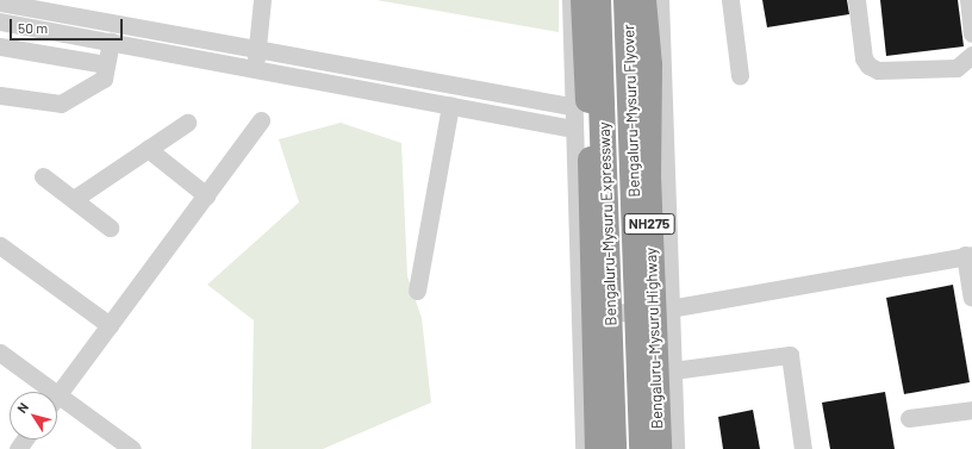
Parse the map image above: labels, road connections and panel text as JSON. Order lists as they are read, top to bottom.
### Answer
{
  "streets": {
    "highway": [
      "Bengaluru-Mysuru Flyover",
      "Bengaluru-Mysuru Expressway",
      "NH275",
      "Bengaluru-Mysuru Highway"
    ]
  },
  "crossings": [
    ["NH275", "Bengaluru-Mysuru Highway"]
  ],
  "scale_bar": "50 m",
  "north": "top left"
}
